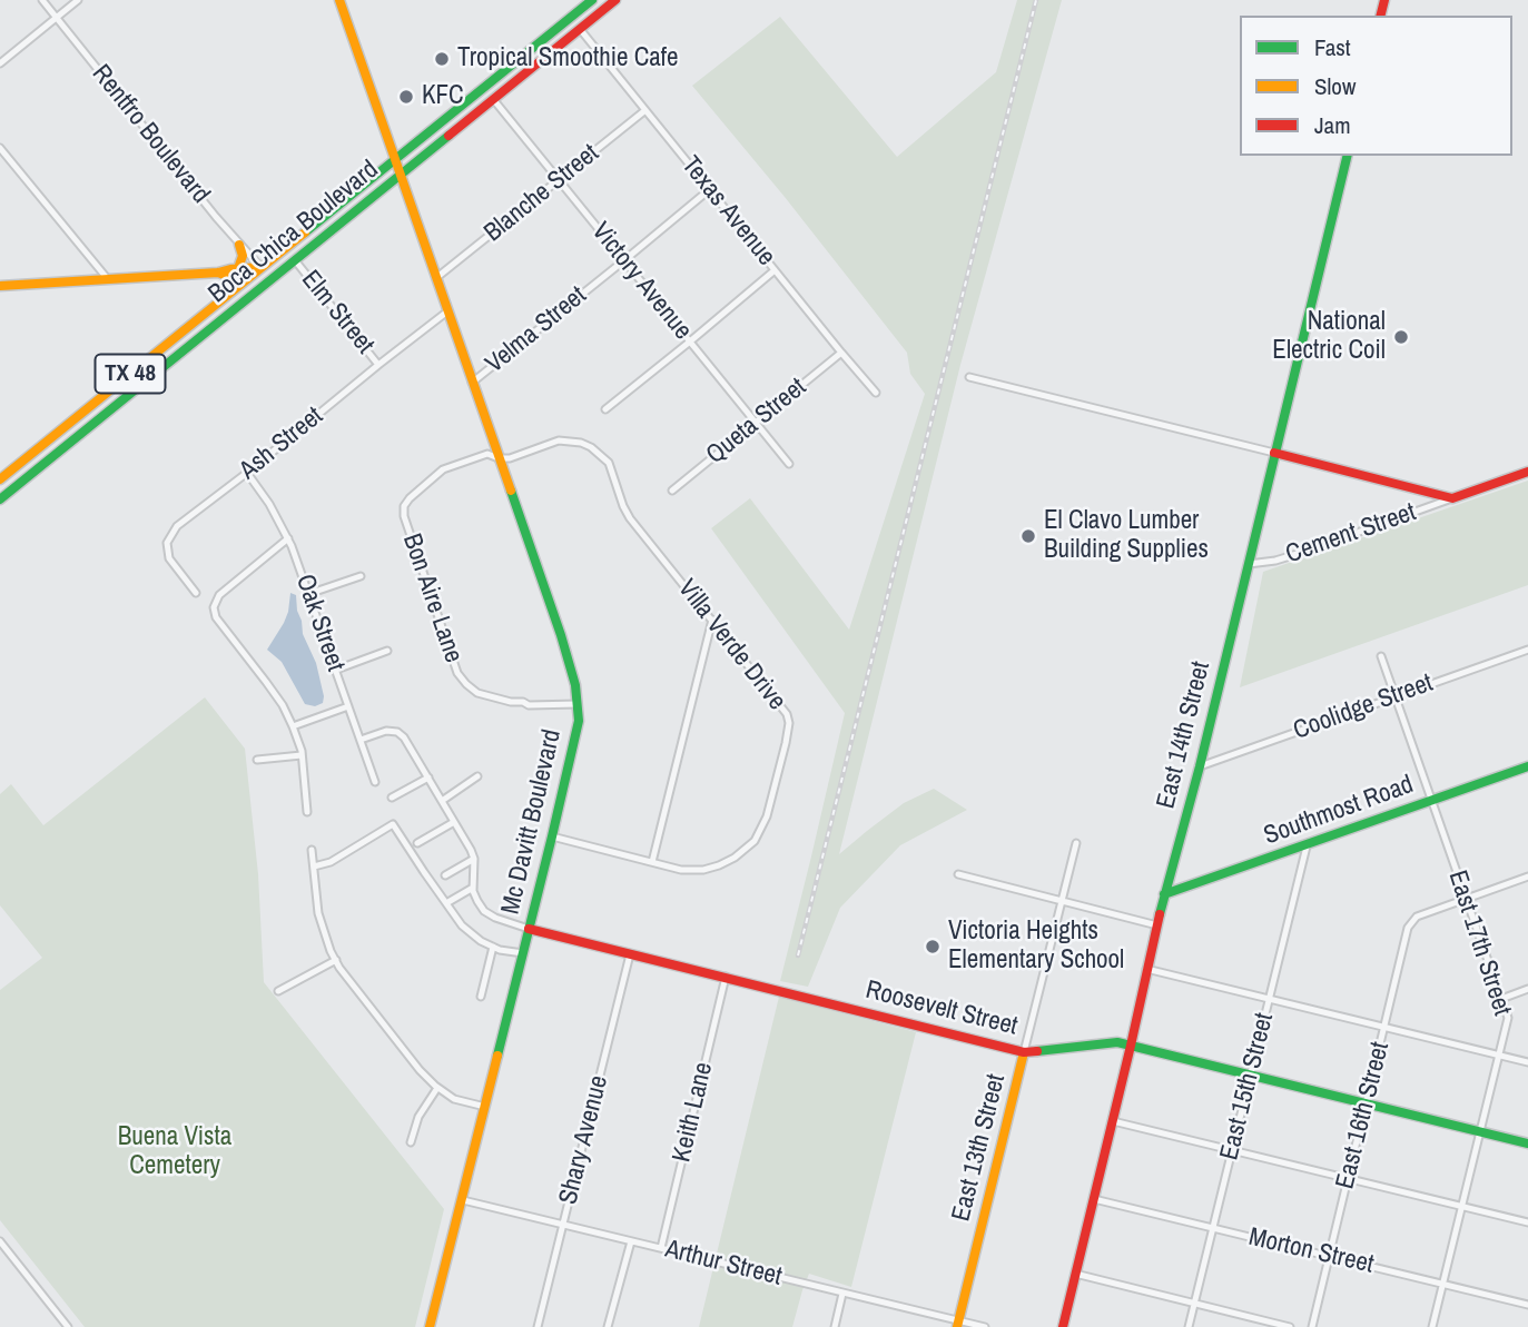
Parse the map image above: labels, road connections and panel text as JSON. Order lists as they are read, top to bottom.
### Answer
{
  "streets": {
    "street": [
      "Rentfro Boulevard",
      "Blanche Street",
      "Texas Avenue",
      "Boca Chica Boulevard",
      "Victory Avenue",
      "Elm Street",
      "Velma Street",
      "TX 48",
      "Queta Street",
      "Ash Street",
      "Cement Street",
      "Bon Aire Lane",
      "Oak Street",
      "Villa Verde Drive",
      "Coolidge Street",
      "East 14th Street",
      "Southmost Road",
      "Mc Davitt Boulevard",
      "East 17th Street",
      "Roosevelt Street",
      "East 15th Street",
      "Keith Lane",
      "East 16th Street",
      "Shary Avenue",
      "East 13th Street",
      "Morton Street",
      "Arthur Street"
    ]
  },
  "crossings": [
    ["Rentfro Boulevard", "Boca Chica Boulevard"],
    ["Blanche Street", "Texas Avenue"],
    ["Blanche Street", "Victory Avenue"],
    ["Blanche Street", "Mc Davitt Boulevard"],
    ["Texas Avenue", "Boca Chica Boulevard"],
    ["Texas Avenue", "Velma Street"],
    ["Texas Avenue", "Queta Street"],
    ["Boca Chica Boulevard", "Victory Avenue"],
    ["Boca Chica Boulevard", "Elm Street"],
    ["Boca Chica Boulevard", "Mc Davitt Boulevard"],
    ["Victory Avenue", "Velma Street"],
    ["Victory Avenue", "Queta Street"],
    ["Elm Street", "Ash Street"],
    ["Velma Street", "Mc Davitt Boulevard"],
    ["Ash Street", "Oak Street"],
    ["Ash Street", "Mc Davitt Boulevard"],
    ["Cement Street", "East 14th Street"],
    ["Bon Aire Lane", "Villa Verde Drive"],
    ["Bon Aire Lane", "Mc Davitt Boulevard"],
    ["Villa Verde Drive", "Mc Davitt Boulevard"],
    ["Coolidge Street", "East 14th Street"],
    ["Coolidge Street", "East 17th Street"],
    ["East 14th Street", "Southmost Road"],
    ["East 14th Street", "Roosevelt Street"],
    ["East 14th Street", "Morton Street"],
    ["Southmost Road", "East 17th Street"],
    ["Southmost Road", "East 15th Street"],
    ["Mc Davitt Boulevard", "Roosevelt Street"],
    ["Mc Davitt Boulevard", "Arthur Street"],
    ["East 17th Street", "Roosevelt Street"],
    ["East 17th Street", "East 16th Street"],
    ["East 17th Street", "Morton Street"],
    ["Roosevelt Street", "East 15th Street"],
    ["Roosevelt Street", "Keith Lane"],
    ["Roosevelt Street", "East 16th Street"],
    ["Roosevelt Street", "Shary Avenue"],
    ["Roosevelt Street", "East 13th Street"],
    ["East 15th Street", "Morton Street"],
    ["Keith Lane", "Arthur Street"],
    ["East 16th Street", "Morton Street"],
    ["Shary Avenue", "Arthur Street"],
    ["East 13th Street", "Arthur Street"]
  ],
  "parks": ["Buena Vista Cemetery"],
  "places": [
    "Tropical Smoothie Cafe",
    "KFC",
    "National Electric Coil",
    "El Clavo Lumber Building Supplies",
    "Victoria Heights Elementary School"
  ],
  "legend": ["Fast", "Slow", "Jam"]
}
